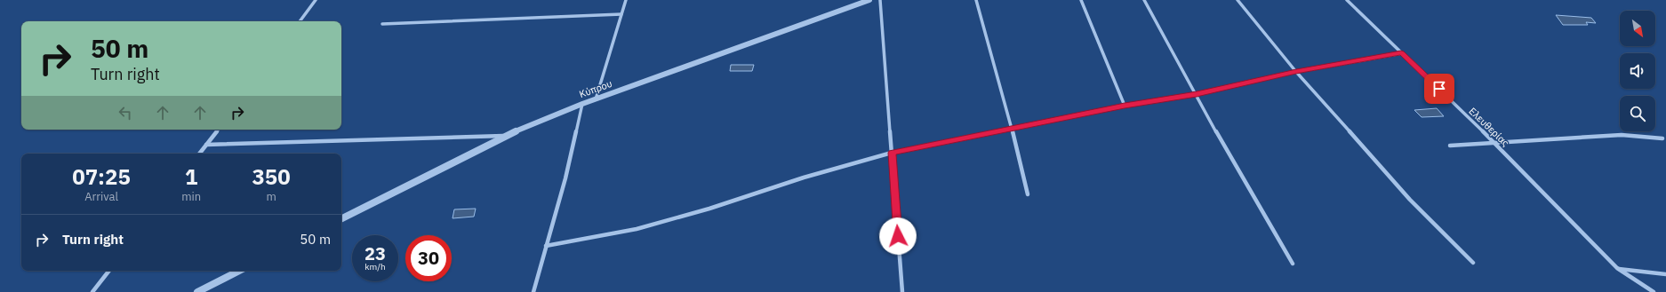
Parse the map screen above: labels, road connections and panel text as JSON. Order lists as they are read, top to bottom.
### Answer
{
  "streets": {
    "street": ["Κύπρου", "Ελευθερίας"]
  },
  "north": "bottom right",
  "page": {
    "turn": ["50 m", "Turn right"],
    "eta": [
      "07:25",
      "Arrival",
      "1",
      "min",
      "350",
      "m"
    ],
    "list": [
      {
        "name": "Turn right",
        "value": "50 m"
      }
    ],
    "speed": "23 km/h",
    "limit": "30"
  }
}
